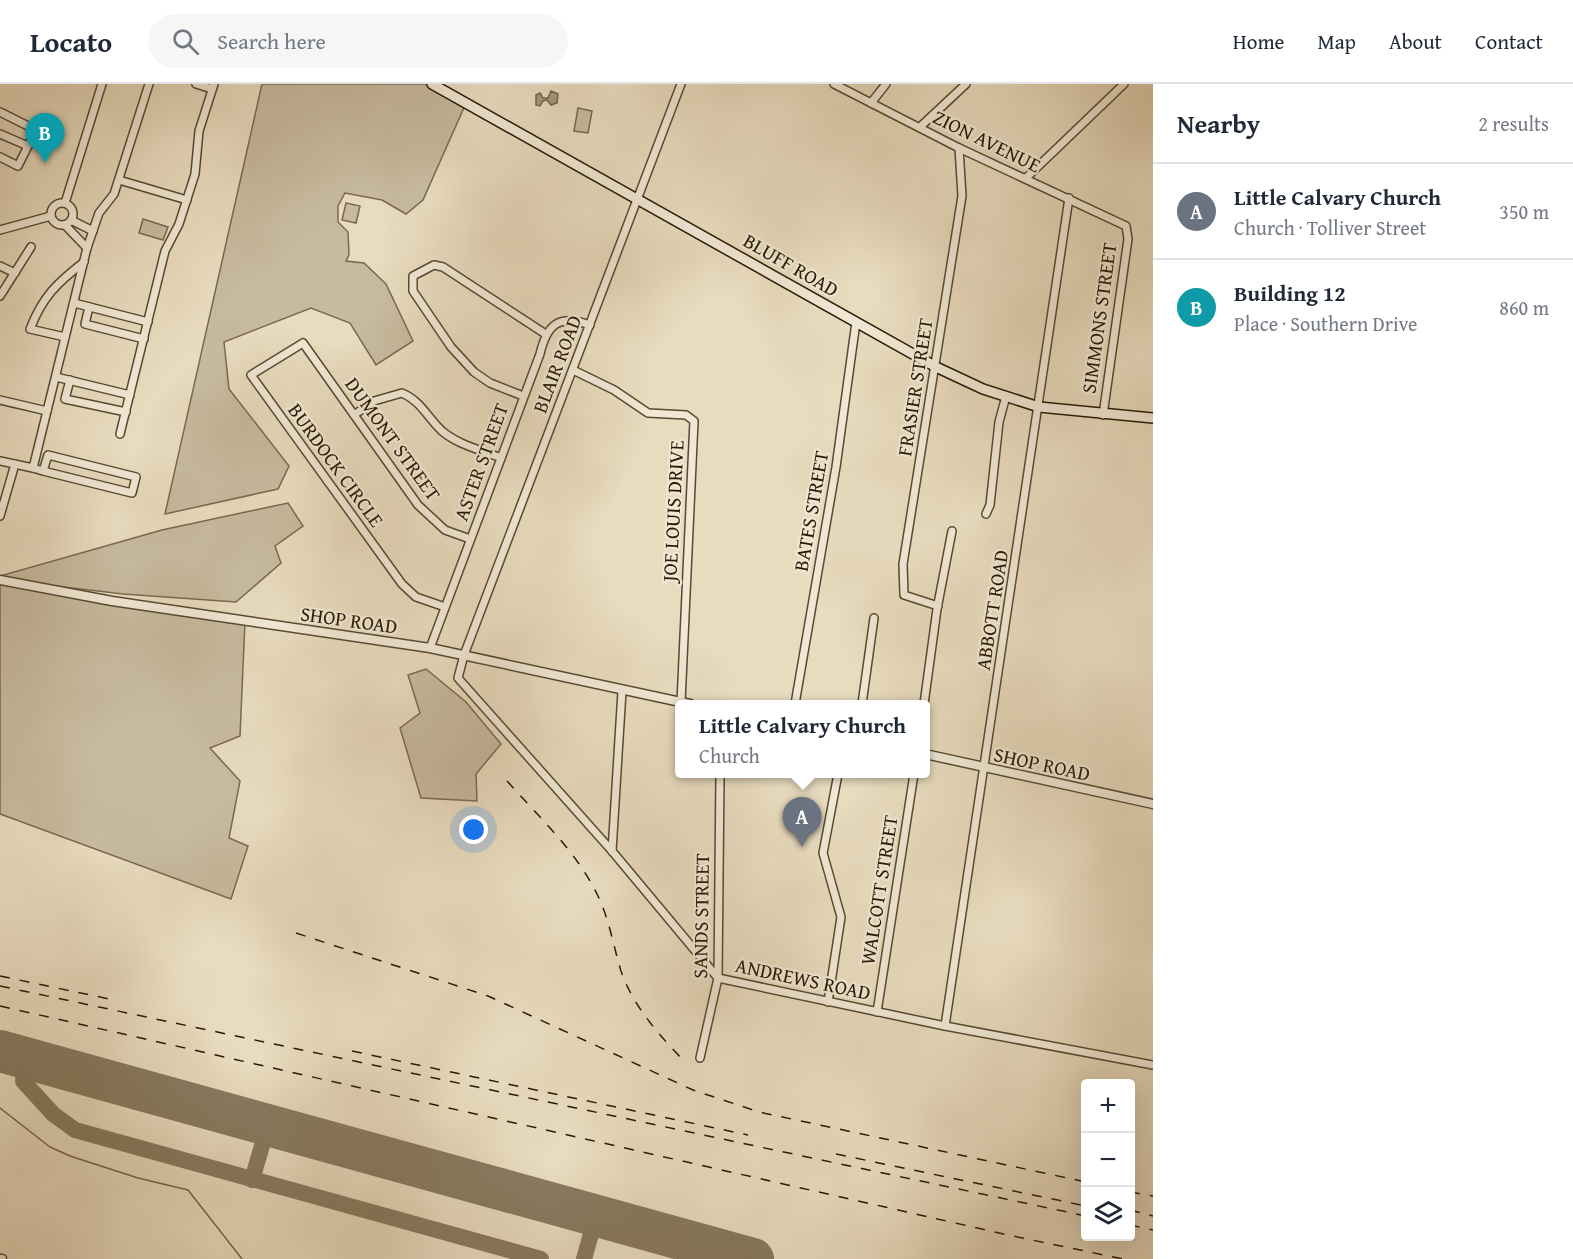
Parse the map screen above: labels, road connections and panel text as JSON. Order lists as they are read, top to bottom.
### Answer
{
  "streets": {
    "main road": ["BLUFF ROAD"],
    "street": [
      "ZION AVENUE",
      "SIMMONS STREET",
      "BLAIR ROAD",
      "FRASIER STREET",
      "DUMONT STREET",
      "ASTER STREET",
      "BURDOCK CIRCLE",
      "JOE LOUIS DRIVE",
      "BATES STREET",
      "ABBOTT ROAD",
      "SHOP ROAD",
      "WALCOTT STREET",
      "SANDS STREET",
      "ANDREWS ROAD"
    ]
  },
  "crossings": [
    ["ZION AVENUE", "SIMMONS STREET"],
    ["ZION AVENUE", "FRASIER STREET"],
    ["ZION AVENUE", "ABBOTT ROAD"],
    ["BLUFF ROAD", "SIMMONS STREET"],
    ["BLUFF ROAD", "BLAIR ROAD"],
    ["BLUFF ROAD", "FRASIER STREET"],
    ["BLUFF ROAD", "BATES STREET"],
    ["BLUFF ROAD", "ABBOTT ROAD"],
    ["BLAIR ROAD", "JOE LOUIS DRIVE"],
    ["BLAIR ROAD", "SHOP ROAD"],
    ["BLAIR ROAD", "ANDREWS ROAD"],
    ["DUMONT STREET", "ASTER STREET"],
    ["DUMONT STREET", "BURDOCK CIRCLE"],
    ["ASTER STREET", "BURDOCK CIRCLE"],
    ["ASTER STREET", "SHOP ROAD"],
    ["ABBOTT ROAD", "SHOP ROAD"],
    ["ABBOTT ROAD", "ANDREWS ROAD"],
    ["SHOP ROAD", "ANDREWS ROAD"],
    ["WALCOTT STREET", "ANDREWS ROAD"],
    ["SANDS STREET", "ANDREWS ROAD"]
  ],
  "page": {
    "header": "Locato",
    "search": "Search here",
    "nav": [
      "Home",
      "Map",
      "About",
      "Contact"
    ],
    "heading": ["Nearby", "2 results"],
    "pins": ["B", "A"],
    "list": [
      {
        "mark": "A",
        "name": "Little Calvary Church",
        "note": "Church · Tolliver Street",
        "value": "350 m"
      },
      {
        "mark": "B",
        "name": "Building 12",
        "note": "Place · Southern Drive",
        "value": "860 m"
      }
    ],
    "popup": ["Little Calvary Church", "Church"],
    "map_buttons": ["+", "−"]
  }
}
